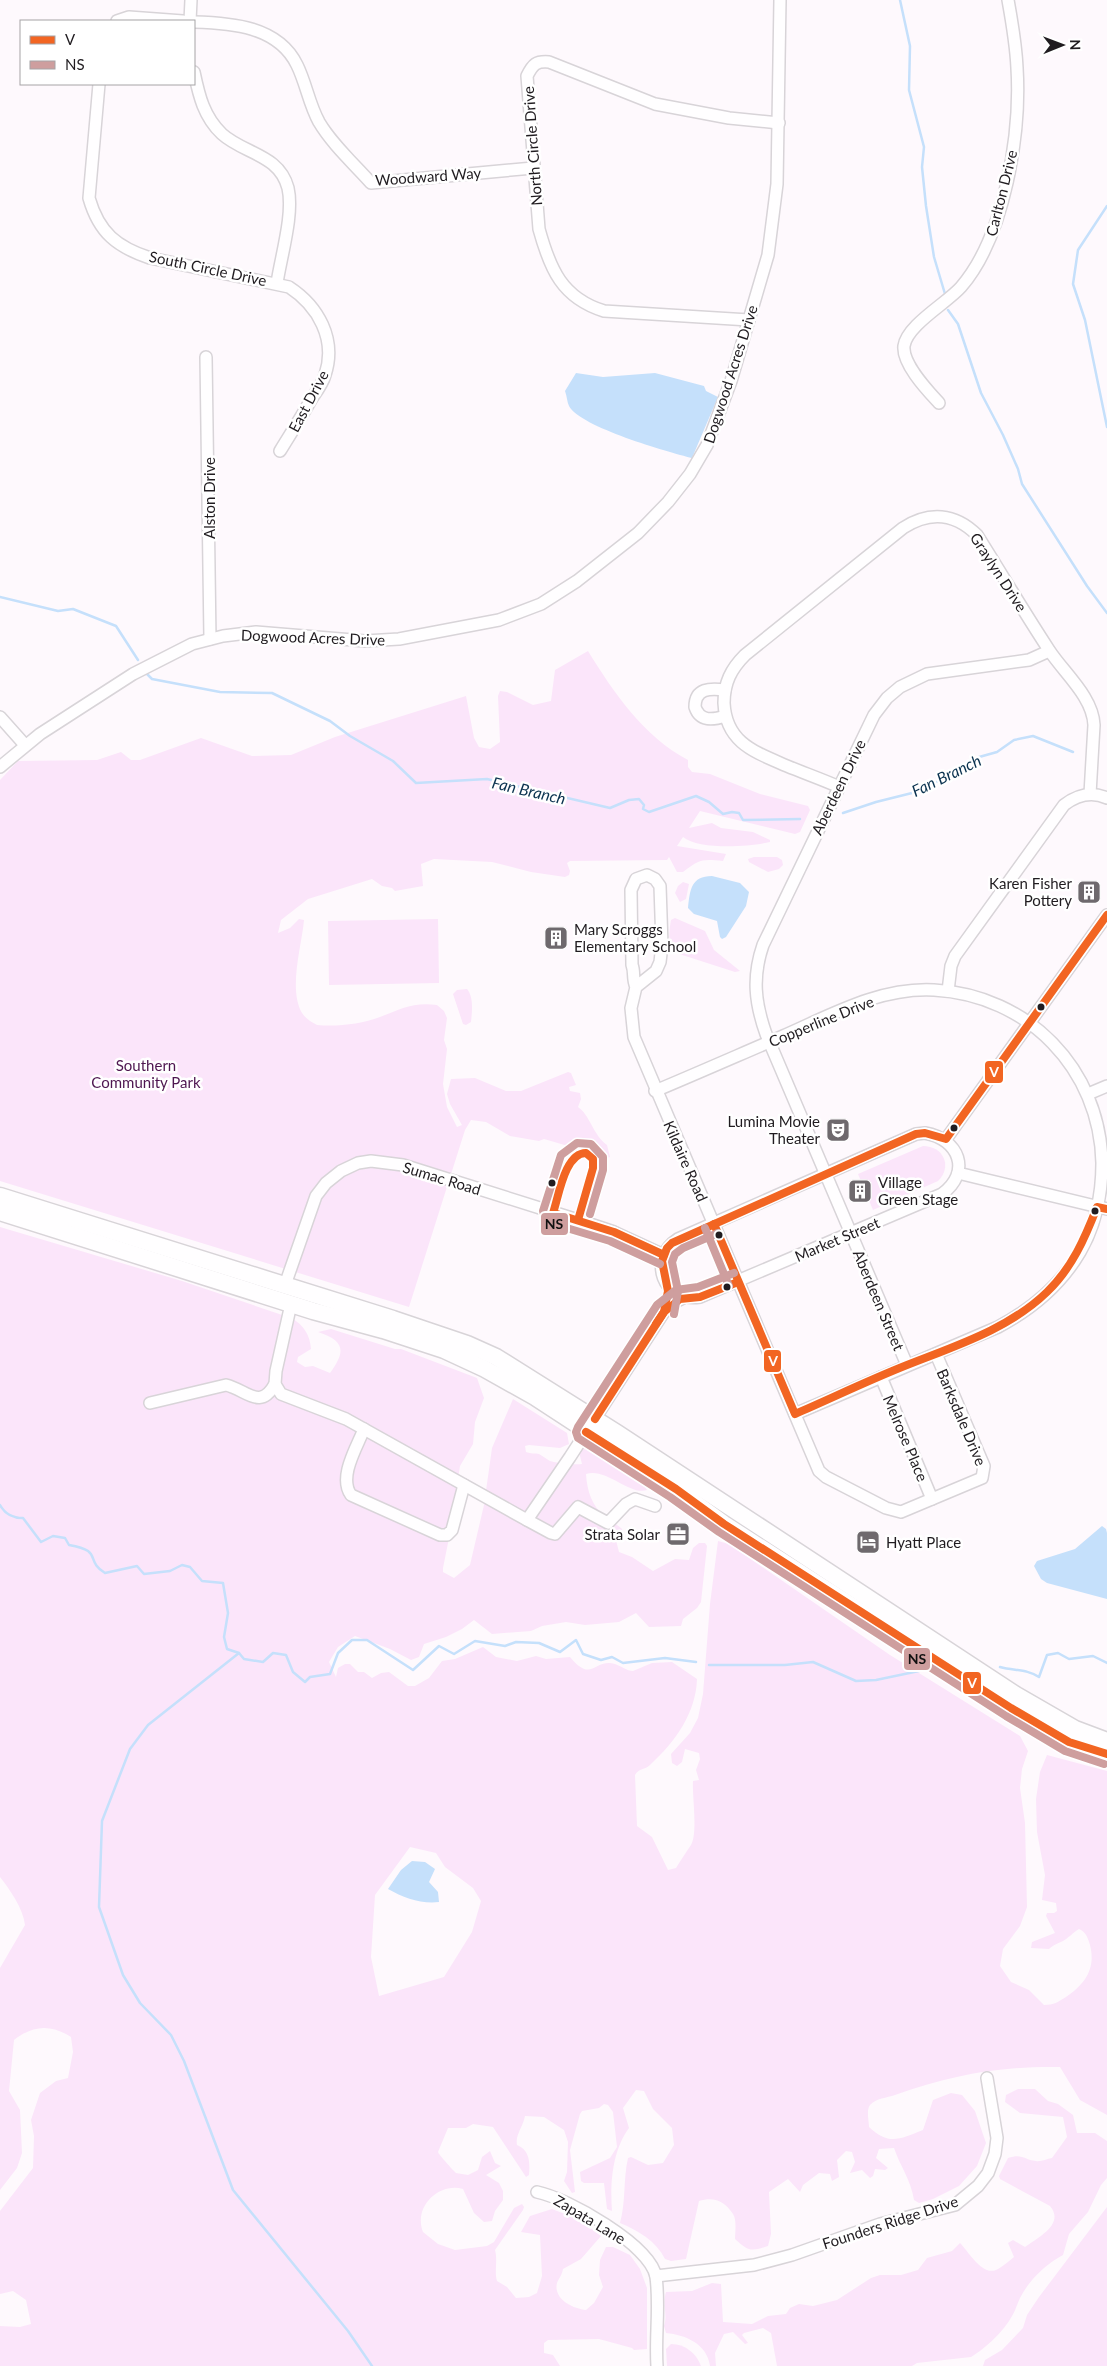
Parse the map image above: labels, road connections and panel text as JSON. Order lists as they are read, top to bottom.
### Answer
{
  "streets": {
    "street": [
      "North Circle Drive",
      "Woodward Way",
      "Carlton Drive",
      "South Circle Drive",
      "Dogwood Acres Drive",
      "East Drive",
      "Alston Drive",
      "Graylyn Drive",
      "Aberdeen Drive",
      "Copperline Drive",
      "Kildaire Road",
      "Sumac Road",
      "Market Street",
      "Aberdeen Street",
      "Barksdale Drive",
      "Melrose Place",
      "Zapata Lane",
      "Founders Ridge Drive"
    ]
  },
  "crossings": [
    ["North Circle Drive", "Woodward Way"],
    ["North Circle Drive", "Dogwood Acres Drive"],
    ["South Circle Drive", "East Drive"],
    ["Dogwood Acres Drive", "Alston Drive"],
    ["Graylyn Drive", "Aberdeen Drive"],
    ["Aberdeen Drive", "Copperline Drive"],
    ["Aberdeen Drive", "Aberdeen Street"],
    ["Copperline Drive", "Kildaire Road"],
    ["Copperline Drive", "Aberdeen Street"],
    ["Copperline Drive", "Barksdale Drive"],
    ["Copperline Drive", "Melrose Place"],
    ["Kildaire Road", "Sumac Road"],
    ["Kildaire Road", "Market Street"],
    ["Kildaire Road", "Barksdale Drive"],
    ["Sumac Road", "Market Street"],
    ["Market Street", "Aberdeen Street"],
    ["Barksdale Drive", "Melrose Place"],
    ["Zapata Lane", "Founders Ridge Drive"]
  ],
  "water": ["Fan Branch"],
  "parks": ["Southern Community Park"],
  "places": {
    "building": ["Karen Fisher Pottery", "Mary Scroggs Elementary School", "Village Green Stage"],
    "theatre": ["Lumina Movie Theater"],
    "office": ["Strata Solar"],
    "hotel": ["Hyatt Place"]
  },
  "lines": ["transit line V", "transit line NS"],
  "legend": ["V", "NS"],
  "north": "right"
}
